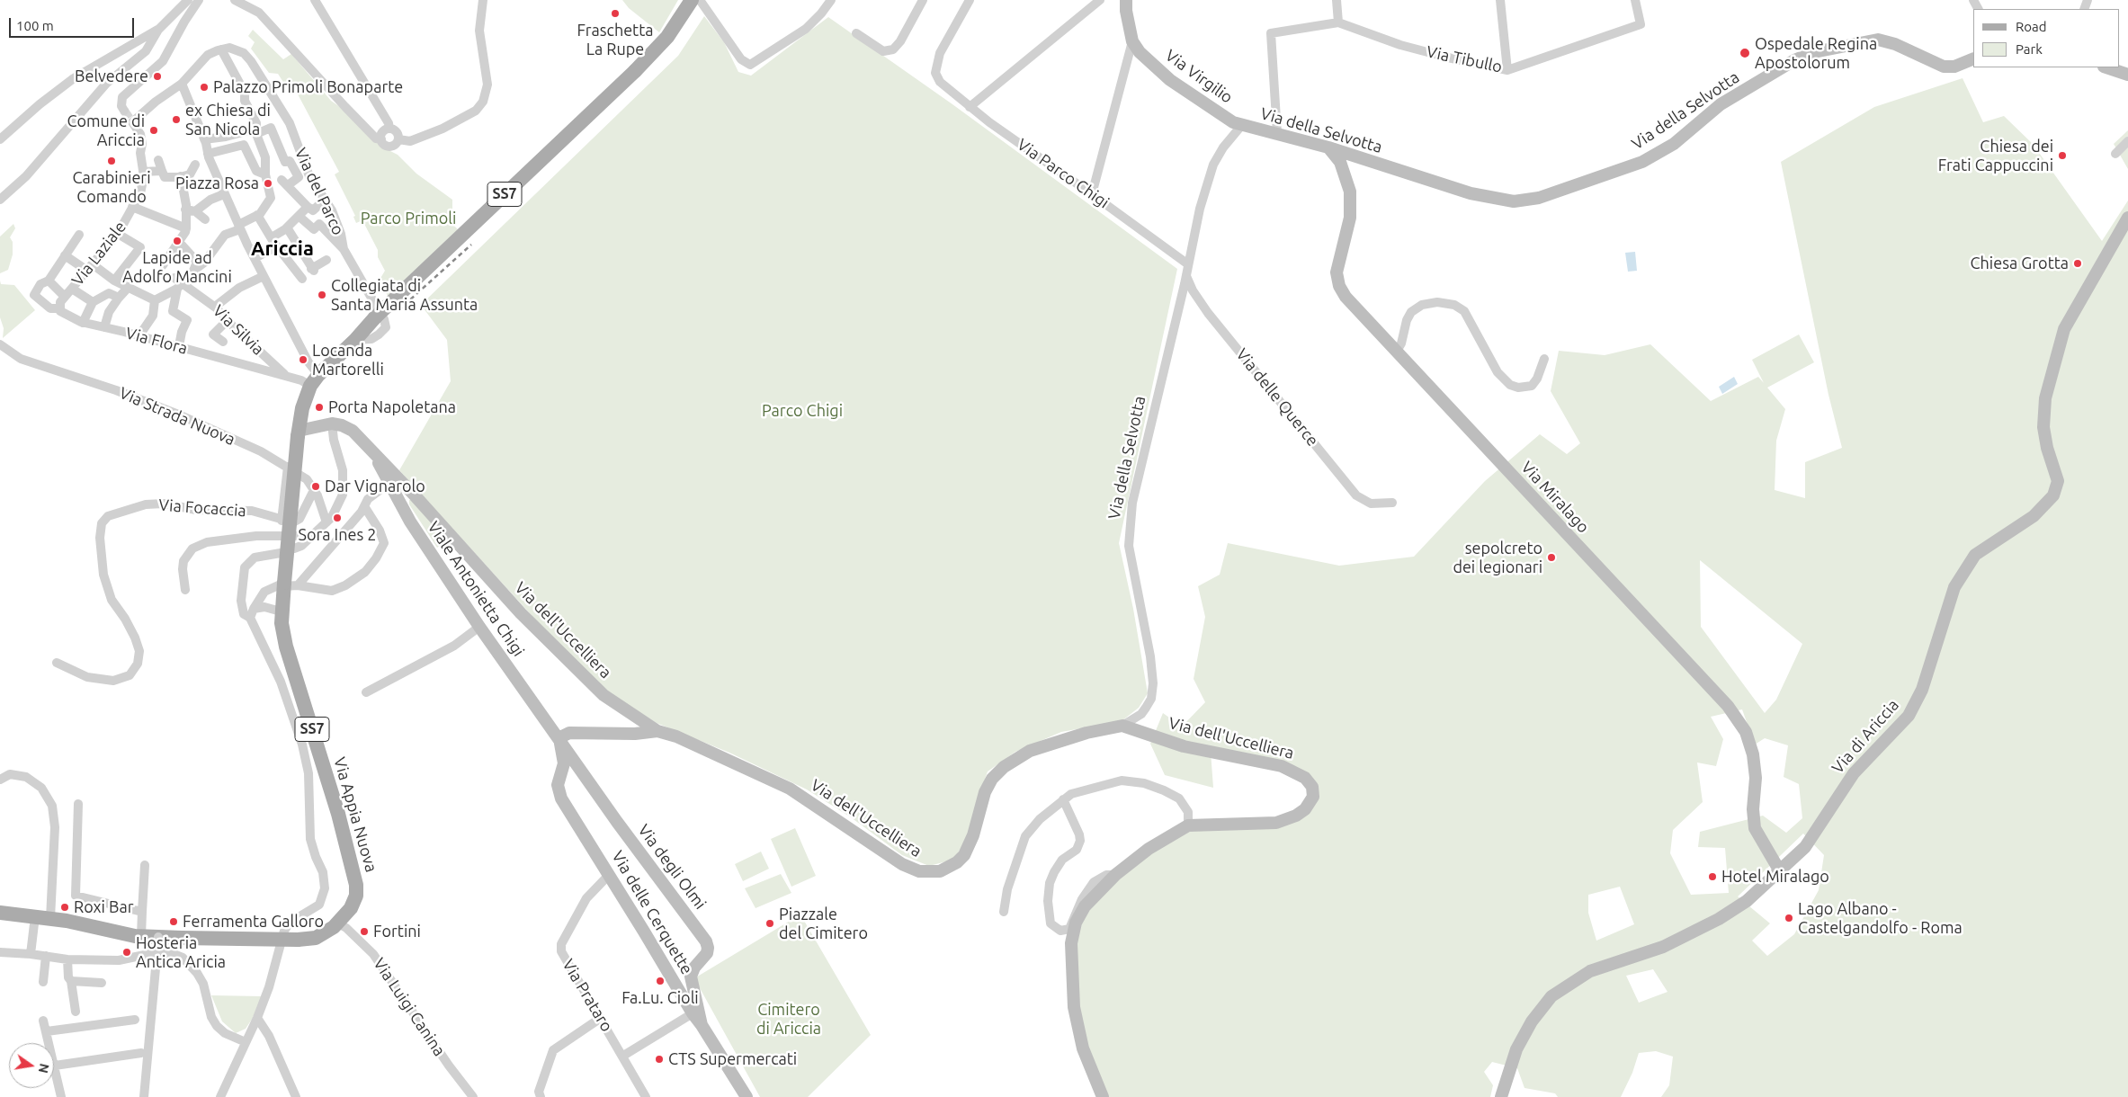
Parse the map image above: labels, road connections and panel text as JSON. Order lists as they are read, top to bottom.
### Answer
{
  "streets": {
    "main road": ["SS7", "Via Appia Nuova"],
    "street": [
      "Via Tibullo",
      "Via Virgilio",
      "Via della Selvotta",
      "Via Parco Chigi",
      "Via del Parco",
      "Via Laziale",
      "Via Silvia",
      "Via Flora",
      "Via delle Querce",
      "Via Strada Nuova",
      "Via Miralago",
      "Via Focaccia",
      "Viale Antonietta Chigi",
      "Via dell'Uccelliera",
      "Via di Ariccia",
      "Via degli Olmi",
      "Via delle Cerquette",
      "Via Prataro",
      "Via Luigi Canina"
    ]
  },
  "crossings": [
    ["Via Virgilio", "Via della Selvotta"],
    ["Via della Selvotta", "Via Parco Chigi"],
    ["Via della Selvotta", "Via delle Querce"],
    ["Via della Selvotta", "Via Miralago"],
    ["Via della Selvotta", "Via dell'Uccelliera"],
    ["Via Parco Chigi", "Via delle Querce"],
    ["Via del Parco", "SS7"],
    ["Via del Parco", "Via Appia Nuova"],
    ["SS7", "Via Appia Nuova"],
    ["Via Laziale", "Via Flora"],
    ["Via Silvia", "Via Flora"],
    ["Via Flora", "Via Appia Nuova"],
    ["Via Miralago", "Via di Ariccia"],
    ["Viale Antonietta Chigi", "Via dell'Uccelliera"],
    ["Viale Antonietta Chigi", "Via degli Olmi"],
    ["Viale Antonietta Chigi", "Via delle Cerquette"],
    ["Via Appia Nuova", "Via Luigi Canina"],
    ["Via degli Olmi", "Via delle Cerquette"],
    ["Via delle Cerquette", "Via Prataro"]
  ],
  "districts": ["Ariccia"],
  "parks": ["Parco Primoli", "Parco Chigi", "Cimitero di Ariccia"],
  "places": [
    "Fraschetta La Rupe",
    "Ospedale Regina Apostolorum",
    "Belvedere",
    "Palazzo Primoli Bonaparte",
    "ex Chiesa di San Nicola",
    "Comune di Ariccia",
    "Chiesa dei Frati Cappuccini",
    "Carabinieri Comando",
    "Piazza Rosa",
    "Lapide ad Adolfo Mancini",
    "Chiesa Grotta",
    "Collegiata di Santa Maria Assunta",
    "Locanda Martorelli",
    "Porta Napoletana",
    "Dar Vignarolo",
    "Sora Ines 2",
    "sepolcreto dei legionari",
    "Hotel Miralago",
    "Roxi Bar",
    "Lago Albano - Castelgandolfo - Roma",
    "Ferramenta Galloro",
    "Piazzale del Cimitero",
    "Fortini",
    "Hosteria Antica Aricia",
    "Fa.Lu. Cioli",
    "CTS Supermercati"
  ],
  "legend": ["Road", "Park"],
  "scale_bar": "100 m",
  "north": "right"
}
